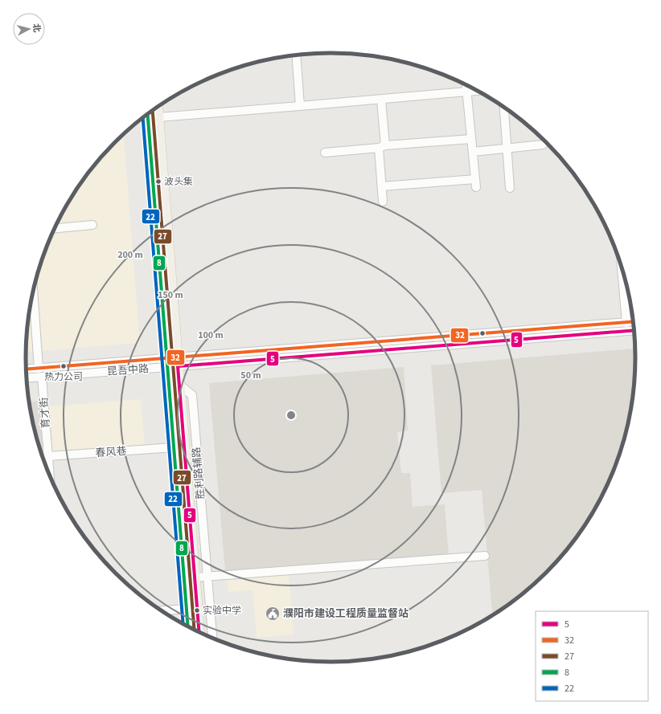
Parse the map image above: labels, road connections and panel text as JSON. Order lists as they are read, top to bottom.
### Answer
{
  "streets": {
    "street": [
      "昆吾中路",
      "育才街",
      "春风巷",
      "胜利路辅路"
    ]
  },
  "crossings": [
    ["昆吾中路", "育才街"],
    ["育才街", "春风巷"]
  ],
  "places": {
    "other": ["波头集", "热力公司", "实验中学"],
    "public building": ["濮阳市建设工程质量监督站"]
  },
  "lines": [
    "transit line 27",
    "transit line 8",
    "transit line 22",
    "transit line 32",
    "transit line 5"
  ],
  "legend": [
    "5",
    "32",
    "27",
    "8",
    "22"
  ],
  "north": "right",
  "rings": [
    "200 m",
    "150 m",
    "100 m",
    "50 m"
  ]
}
